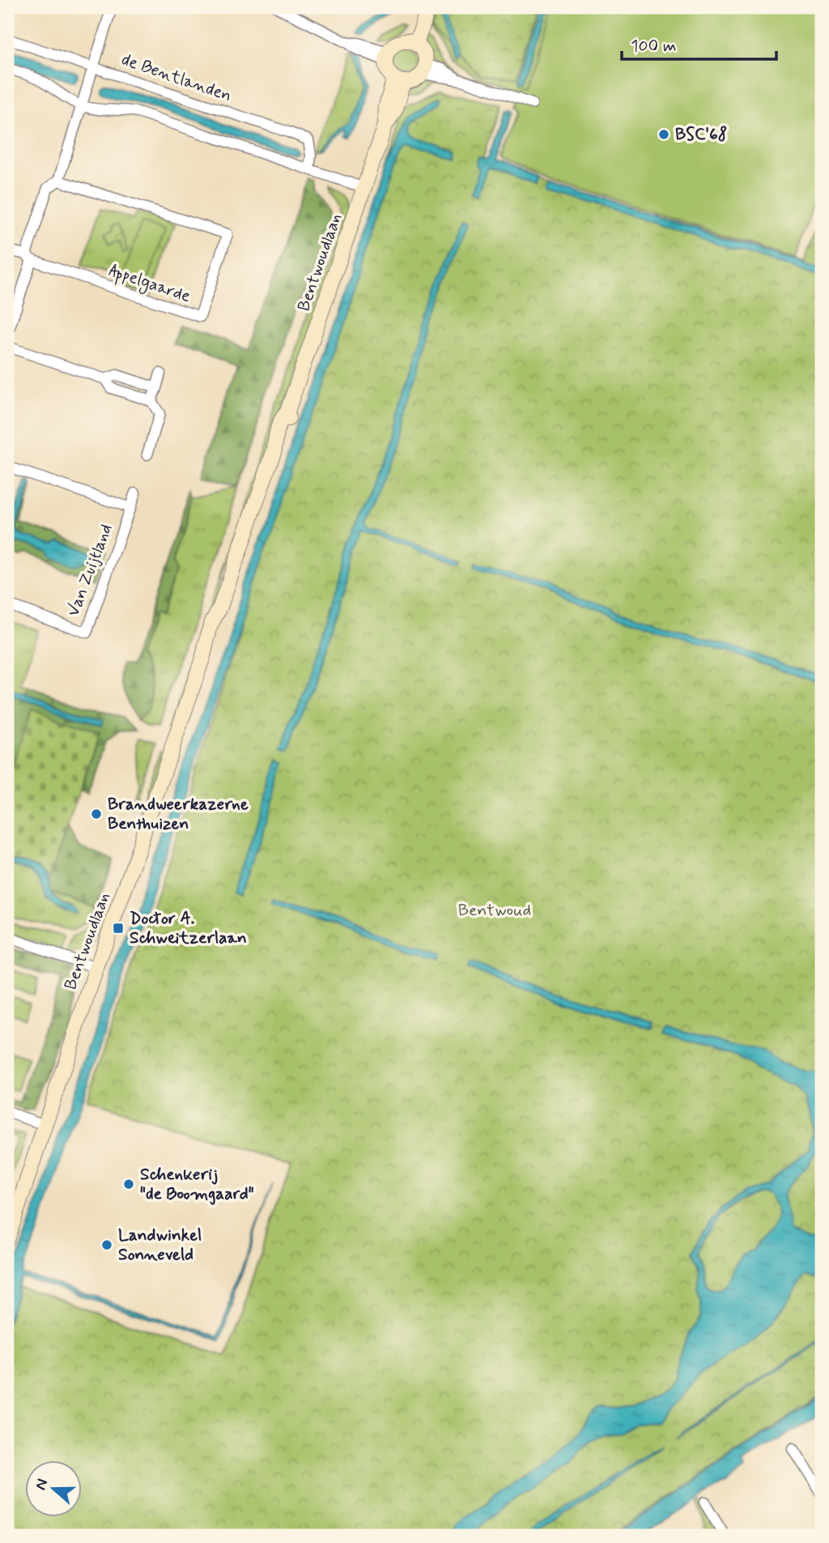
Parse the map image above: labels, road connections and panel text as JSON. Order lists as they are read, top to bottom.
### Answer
{
  "streets": {
    "main road": ["Bentwoudlaan"],
    "street": ["de Bentlanden", "Appelgaarde", "Van Zuijtland"]
  },
  "parks": ["Bentwoud"],
  "places": {
    "other": [
      "BSC'68",
      "Brandweerkazerne Benthuizen",
      "Schenkerij \"de Boomgaard\"",
      "Landwinkel Sonneveld"
    ],
    "transit": ["Doctor A. Schweitzerlaan"]
  },
  "scale_bar": "100 m",
  "north": "left"
}
